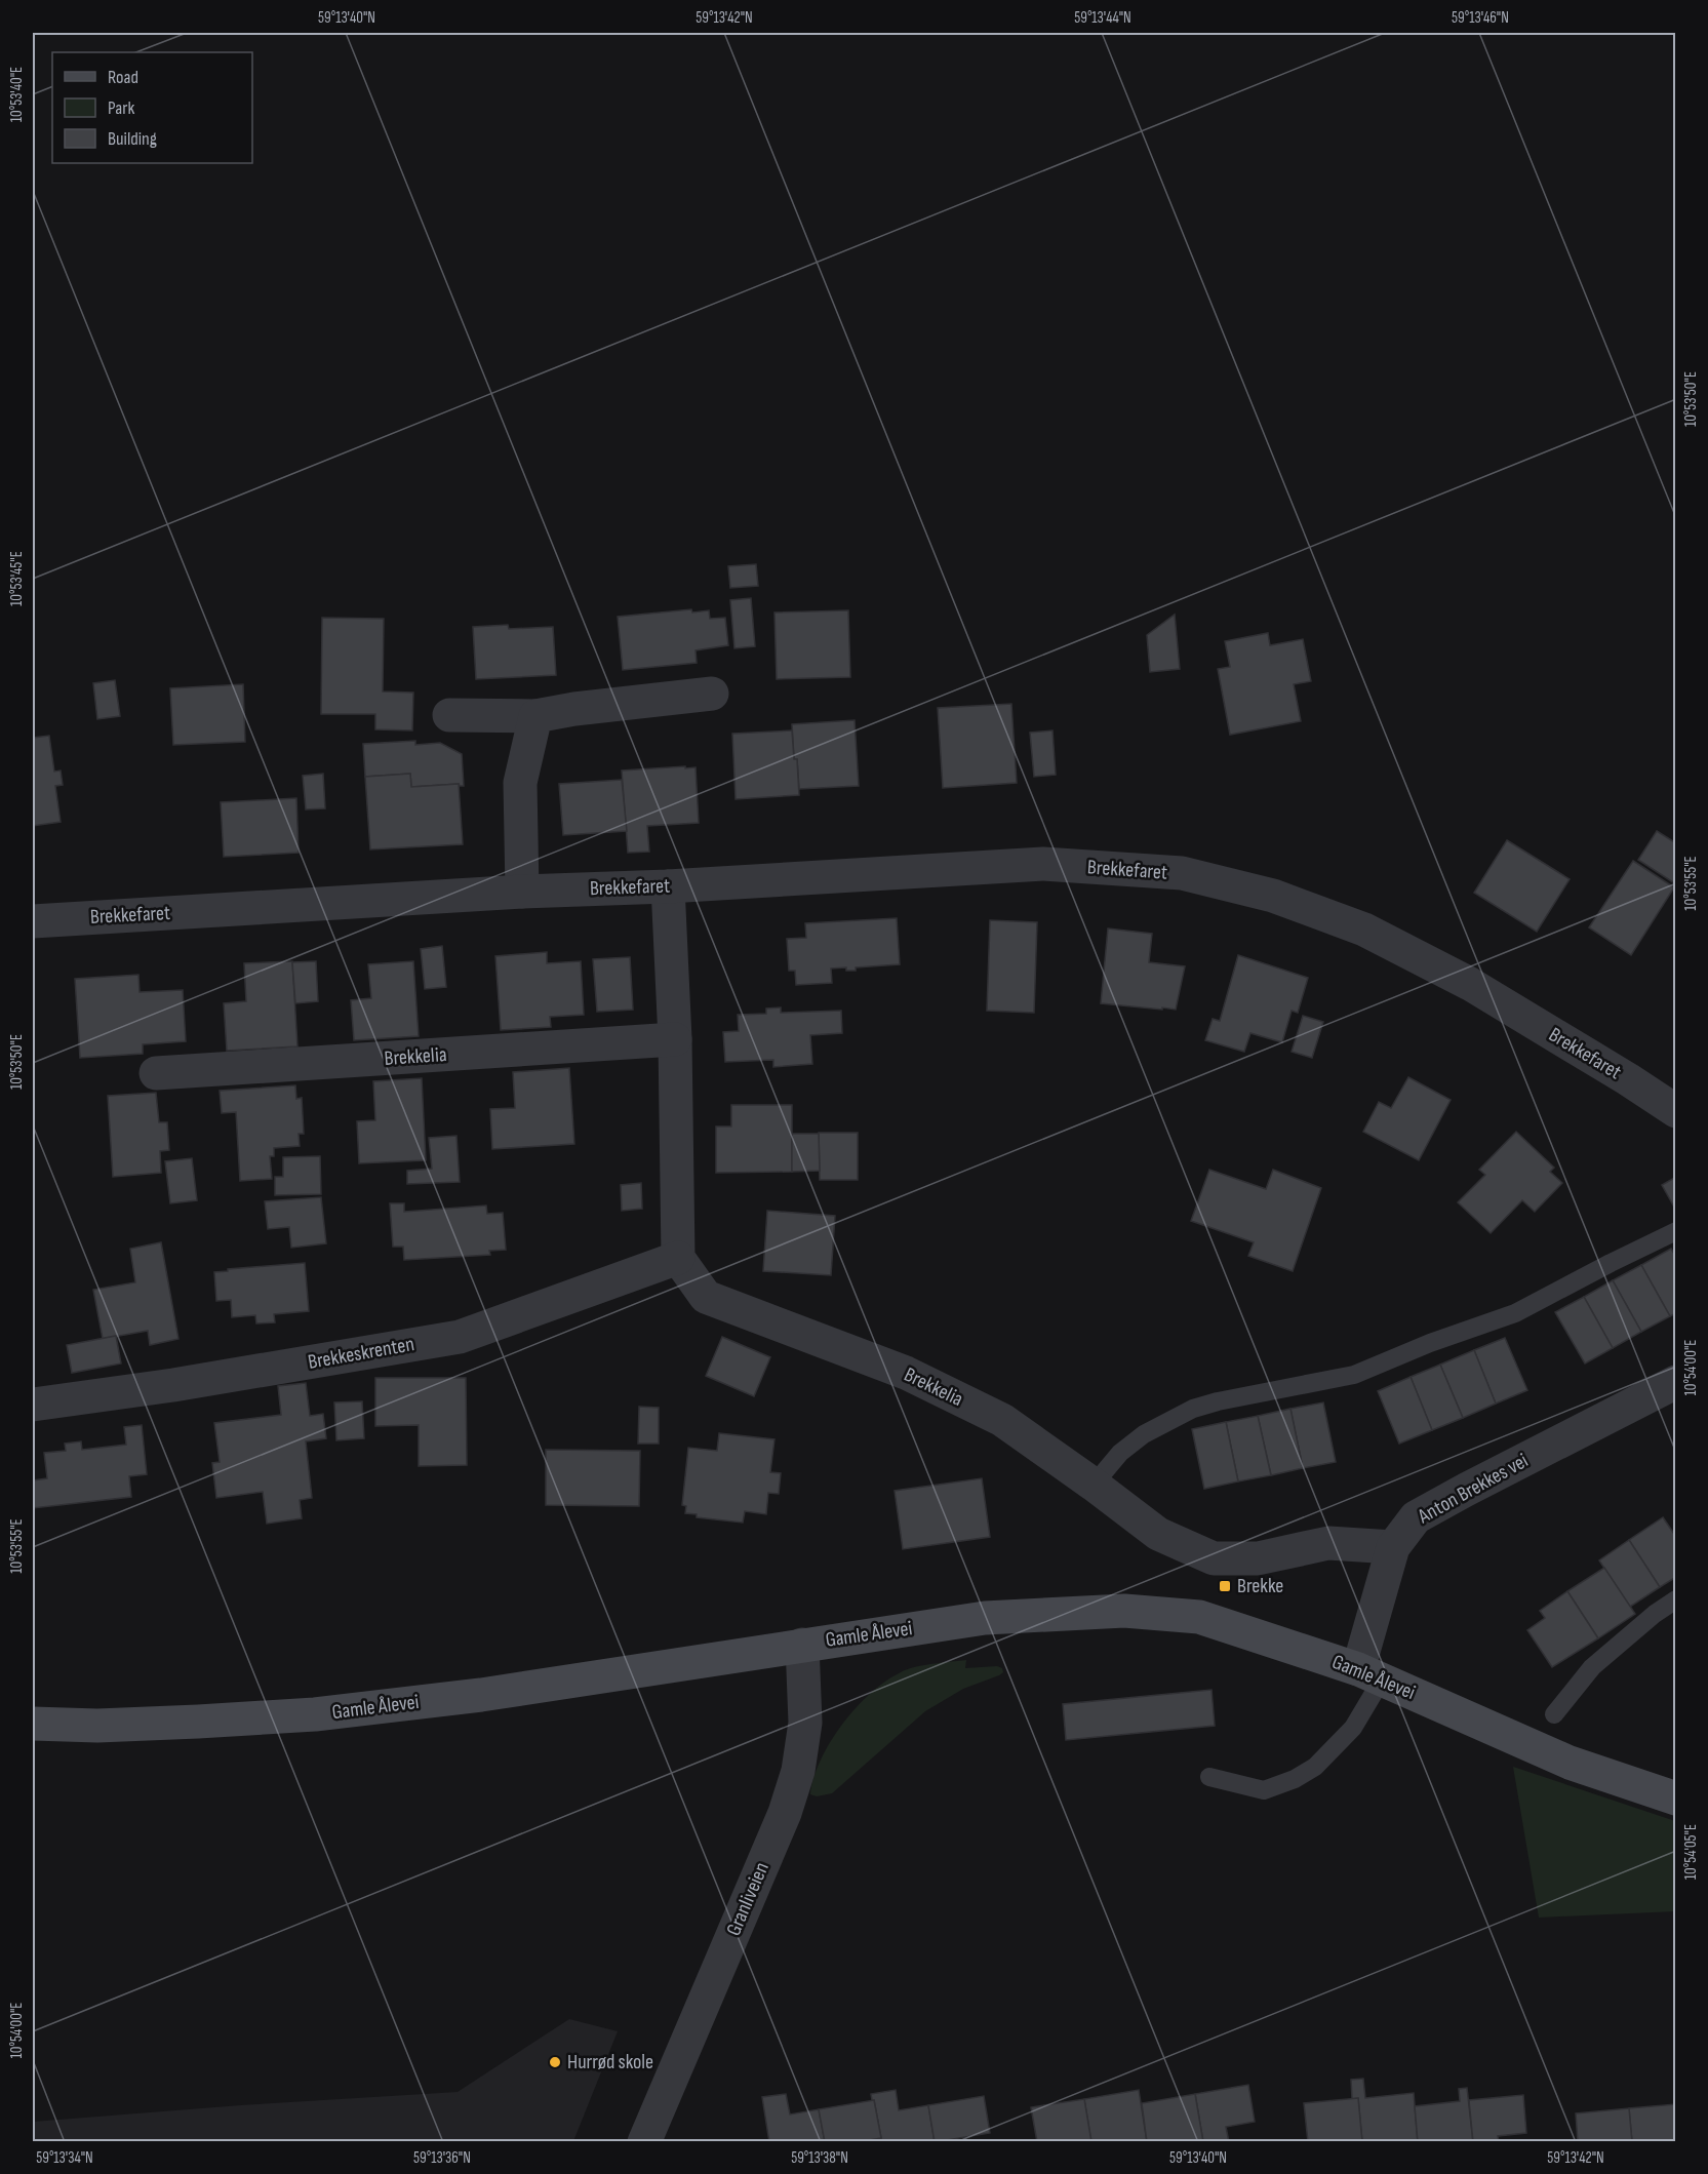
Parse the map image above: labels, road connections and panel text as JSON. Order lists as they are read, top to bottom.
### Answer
{
  "streets": {
    "main road": ["Gamle Ålevei"],
    "street": [
      "Brekkefaret",
      "Brekkelia",
      "Brekkeskrenten",
      "Anton Brekkes vei",
      "Granliveien"
    ]
  },
  "crossings": [
    ["Brekkelia", "Brekkeskrenten"],
    ["Brekkelia", "Anton Brekkes vei"],
    ["Anton Brekkes vei", "Gamle Ålevei"],
    ["Gamle Ålevei", "Granliveien"]
  ],
  "places": {
    "transit": ["Brekke"],
    "other": ["Hurrød skole"]
  },
  "legend": ["Road", "Park", "Building"],
  "coordinates": [
    "59°13'40\"N",
    "59°13'42\"N",
    "59°13'44\"N",
    "59°13'46\"N",
    "10°53'40\"E",
    "10°53'50\"E",
    "10°53'45\"E",
    "10°53'55\"E",
    "10°54'00\"E",
    "10°54'05\"E",
    "59°13'34\"N",
    "59°13'36\"N",
    "59°13'38\"N"
  ]
}
